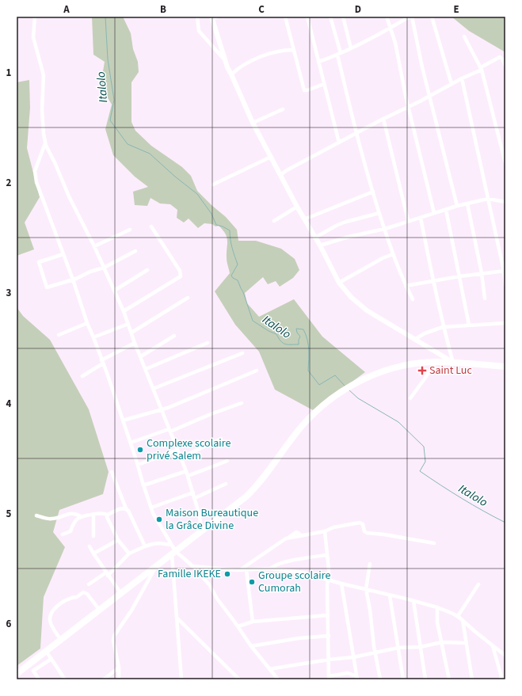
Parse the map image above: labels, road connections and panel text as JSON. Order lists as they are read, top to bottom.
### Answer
{
  "water": ["Italolo"],
  "places": {
    "health": ["Saint Luc"],
    "other": [
      "Complexe scolaire privé Salem",
      "Maison Bureautique la Grâce Divine",
      "Famille IKEKE",
      "Groupe scolaire Cumorah"
    ]
  },
  "grid": {
    "columns": [
      "A",
      "B",
      "C",
      "D",
      "E"
    ],
    "rows": [
      "1",
      "2",
      "3",
      "4",
      "5",
      "6"
    ]
  }
}
